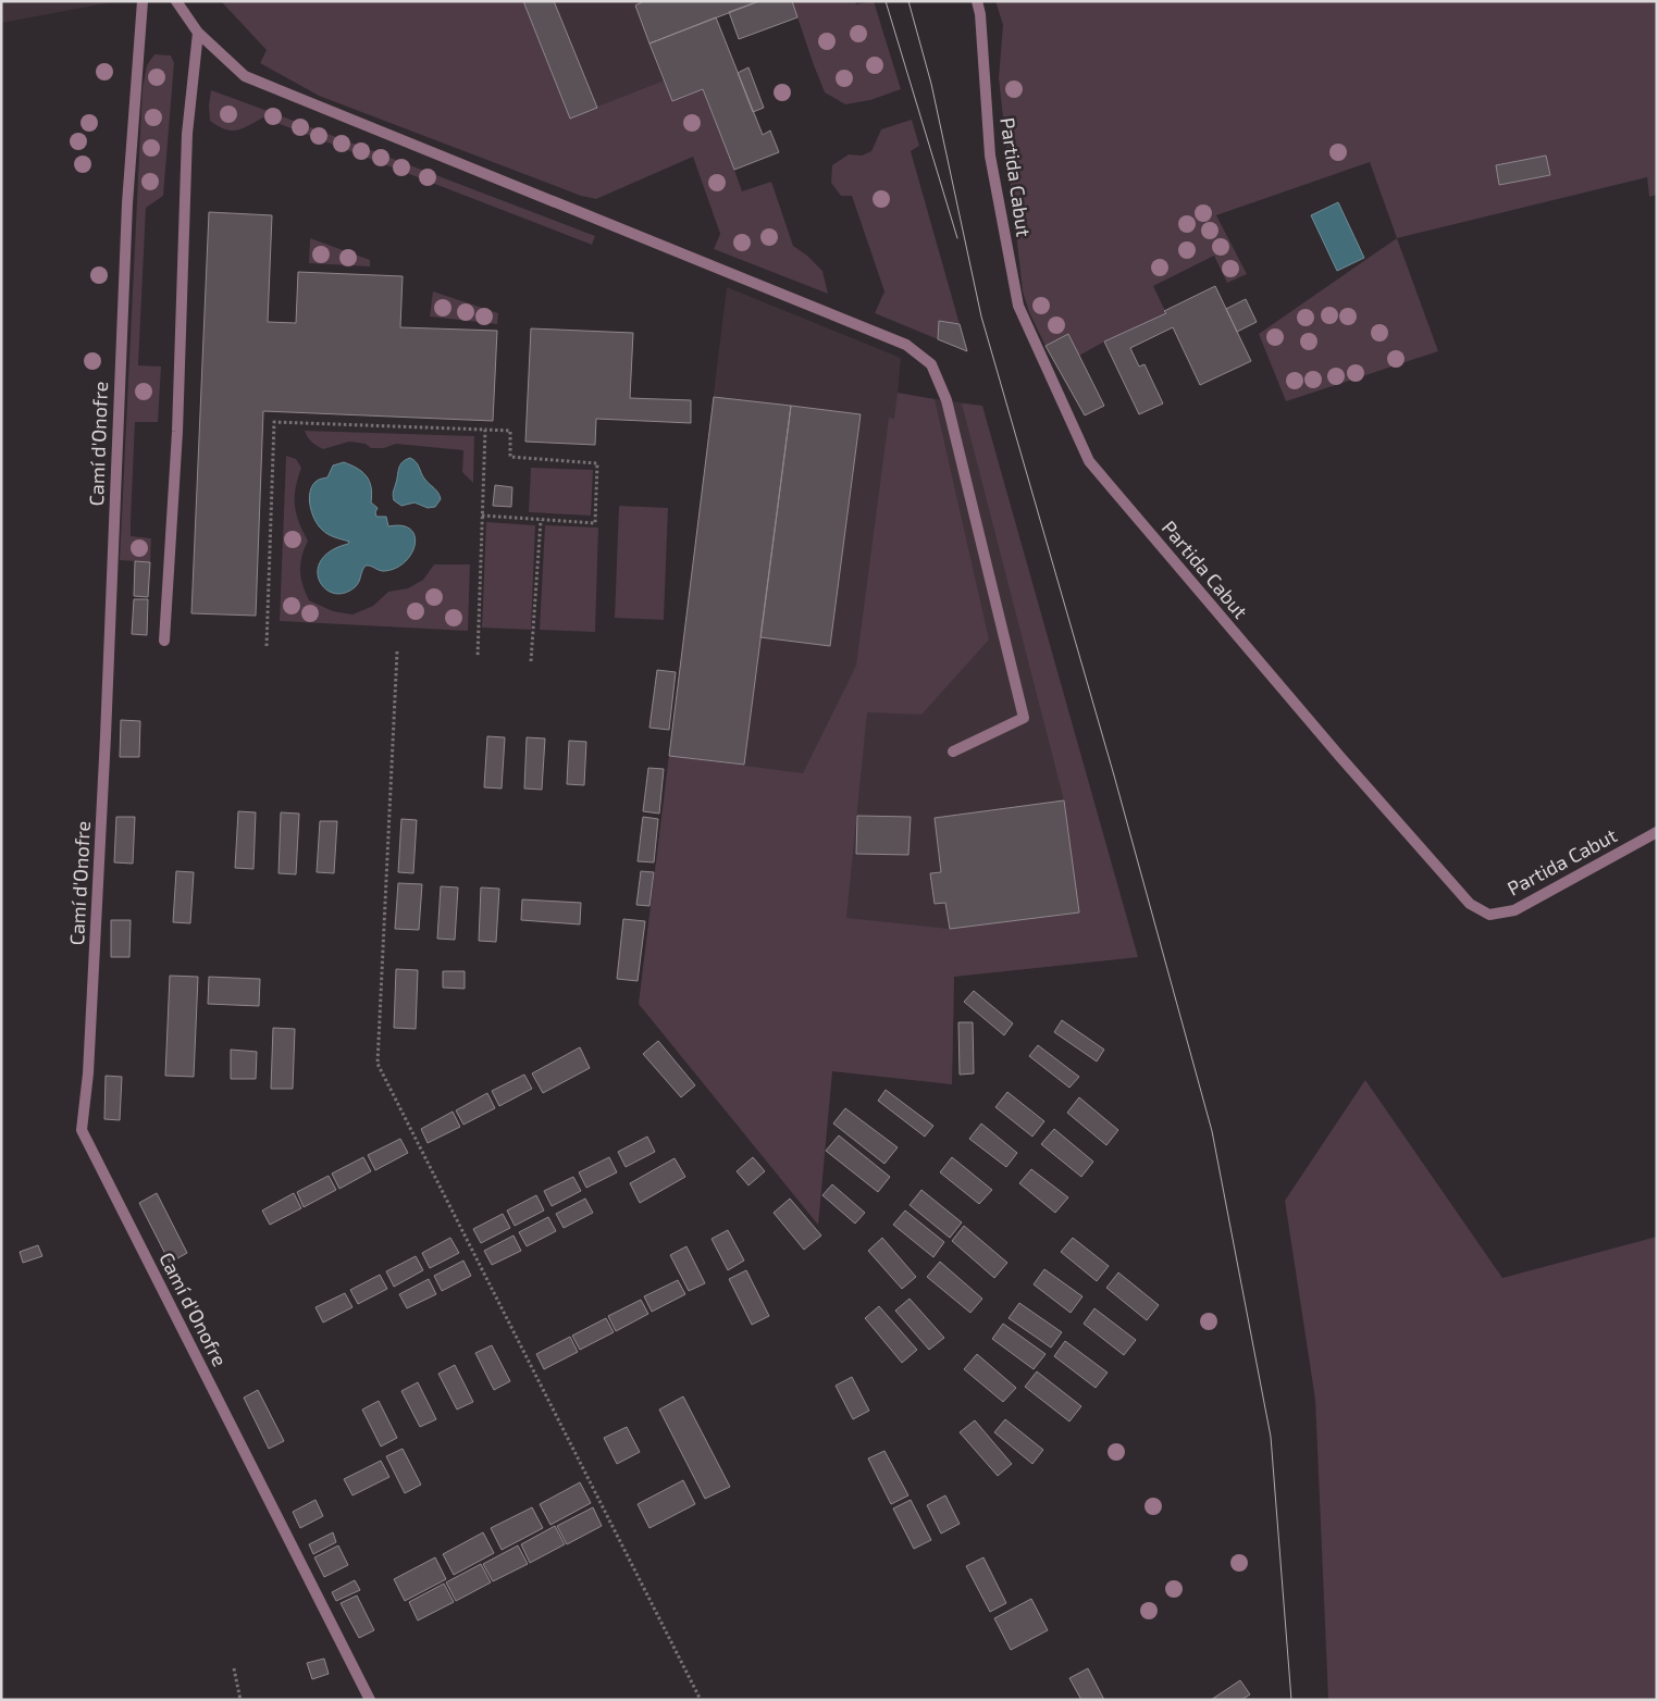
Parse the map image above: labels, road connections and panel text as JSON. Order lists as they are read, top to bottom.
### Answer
{
  "streets": {
    "street": ["Partida Cabut", "Camí d'Onofre"]
  }
}
